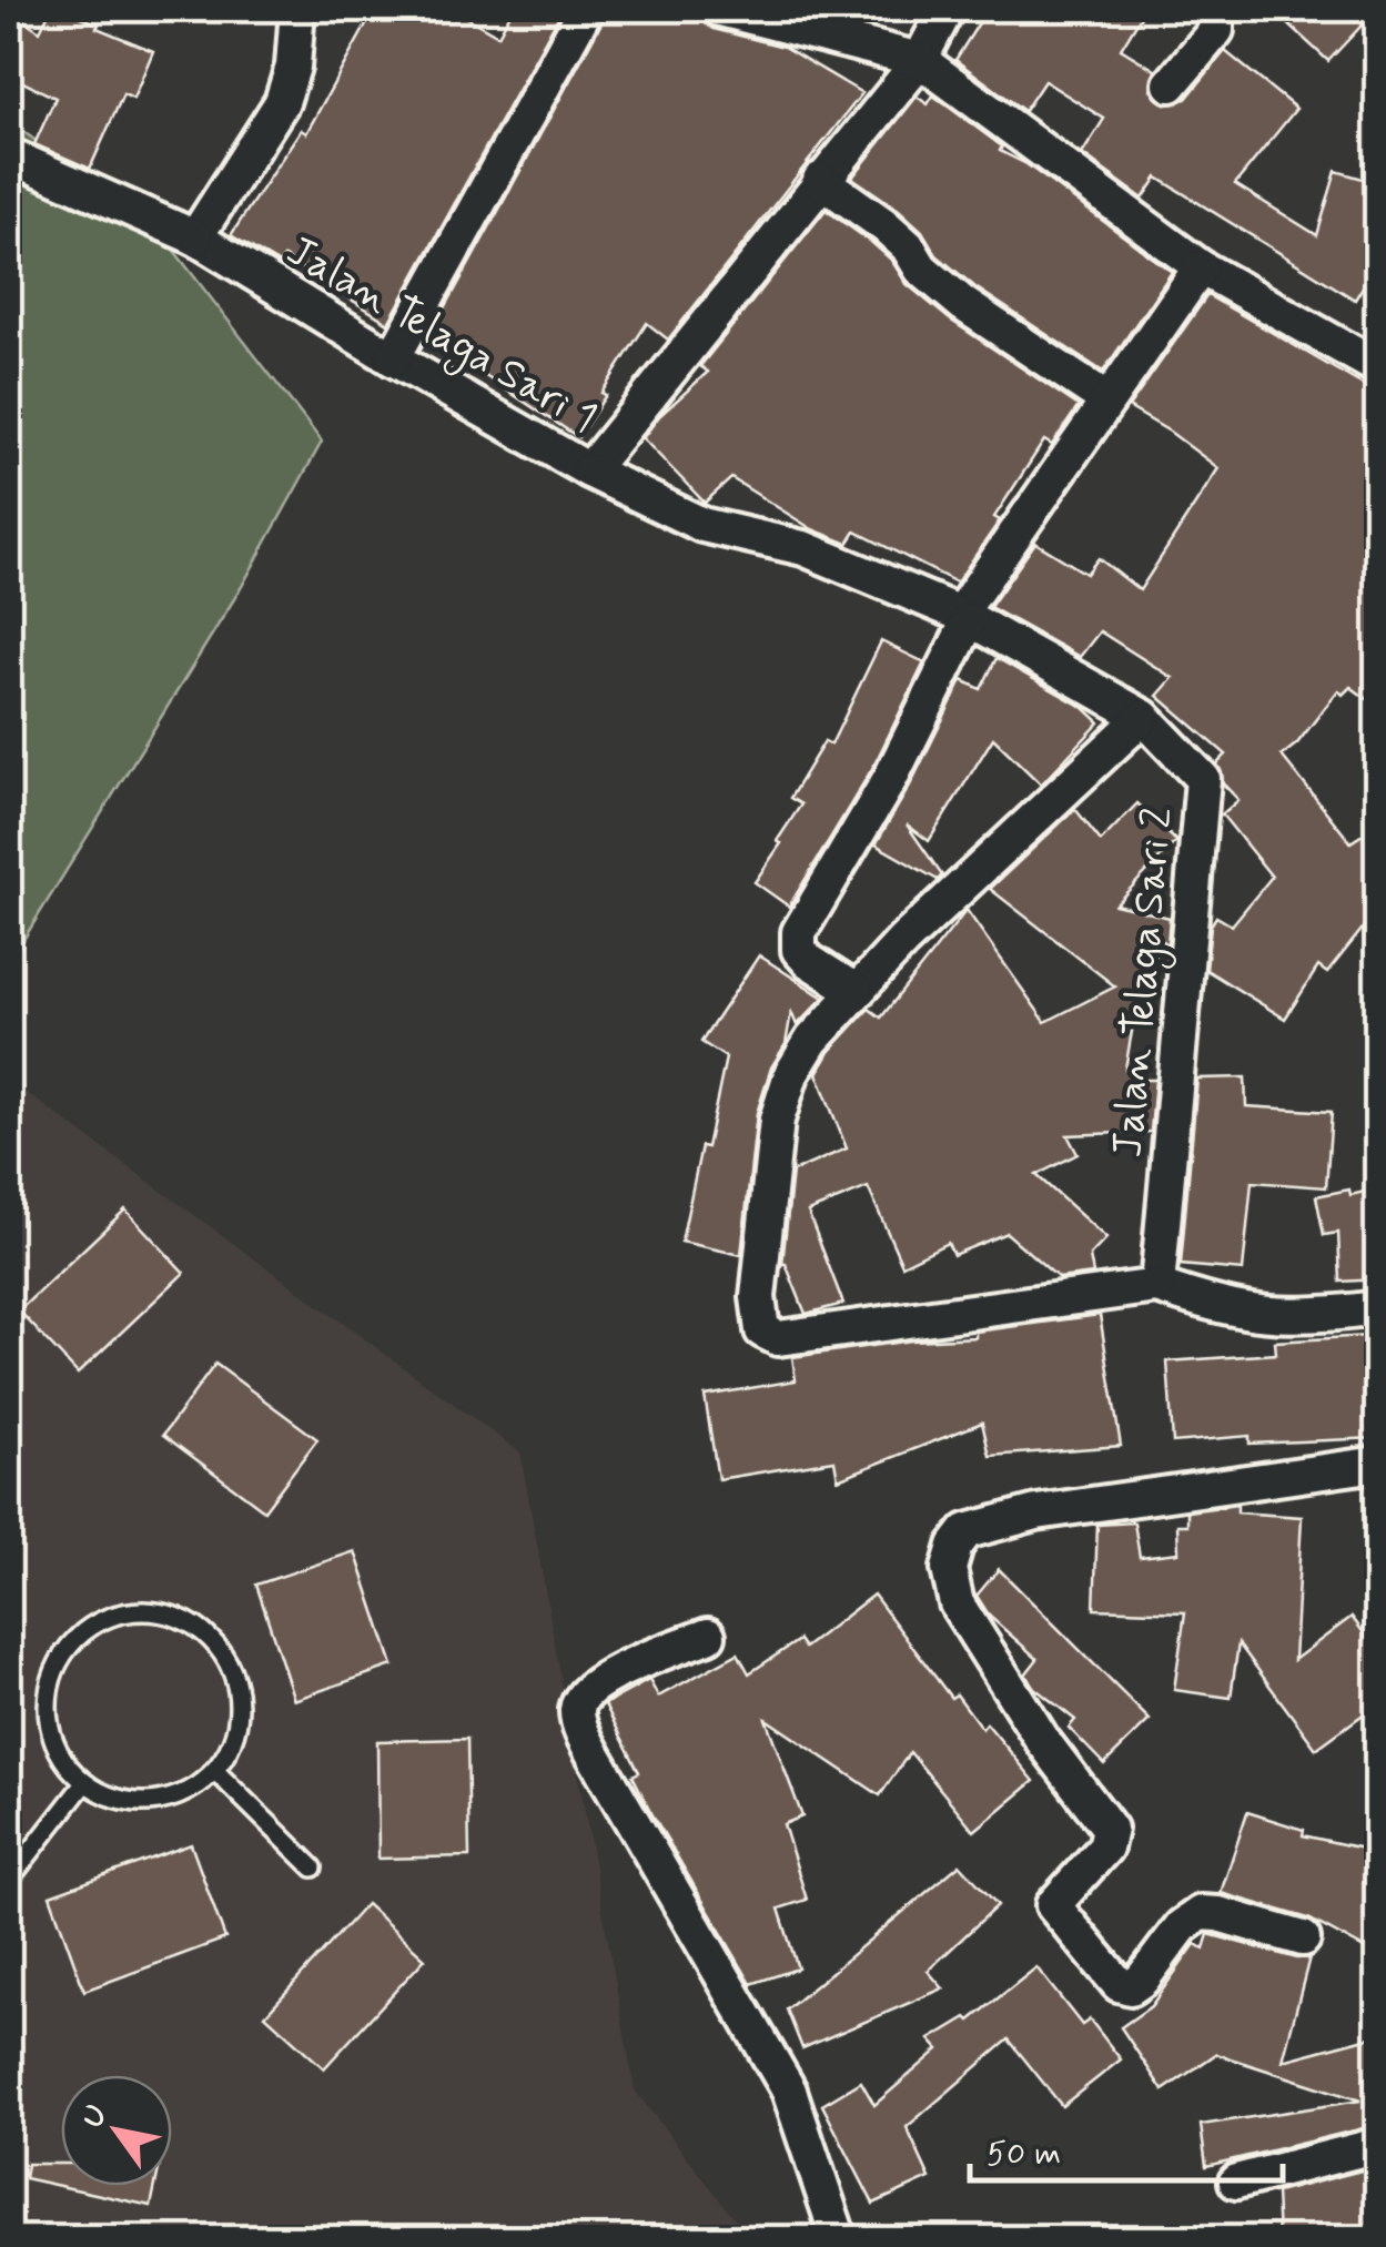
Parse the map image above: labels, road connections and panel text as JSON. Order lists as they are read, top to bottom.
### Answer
{
  "streets": {
    "street": ["Jalan Telaga Sari 1", "Jalan Telaga Sari 2"]
  },
  "crossings": [
    ["Jalan Telaga Sari 1", "Jalan Telaga Sari 2"]
  ],
  "scale_bar": "50 m",
  "north": "top left"
}
